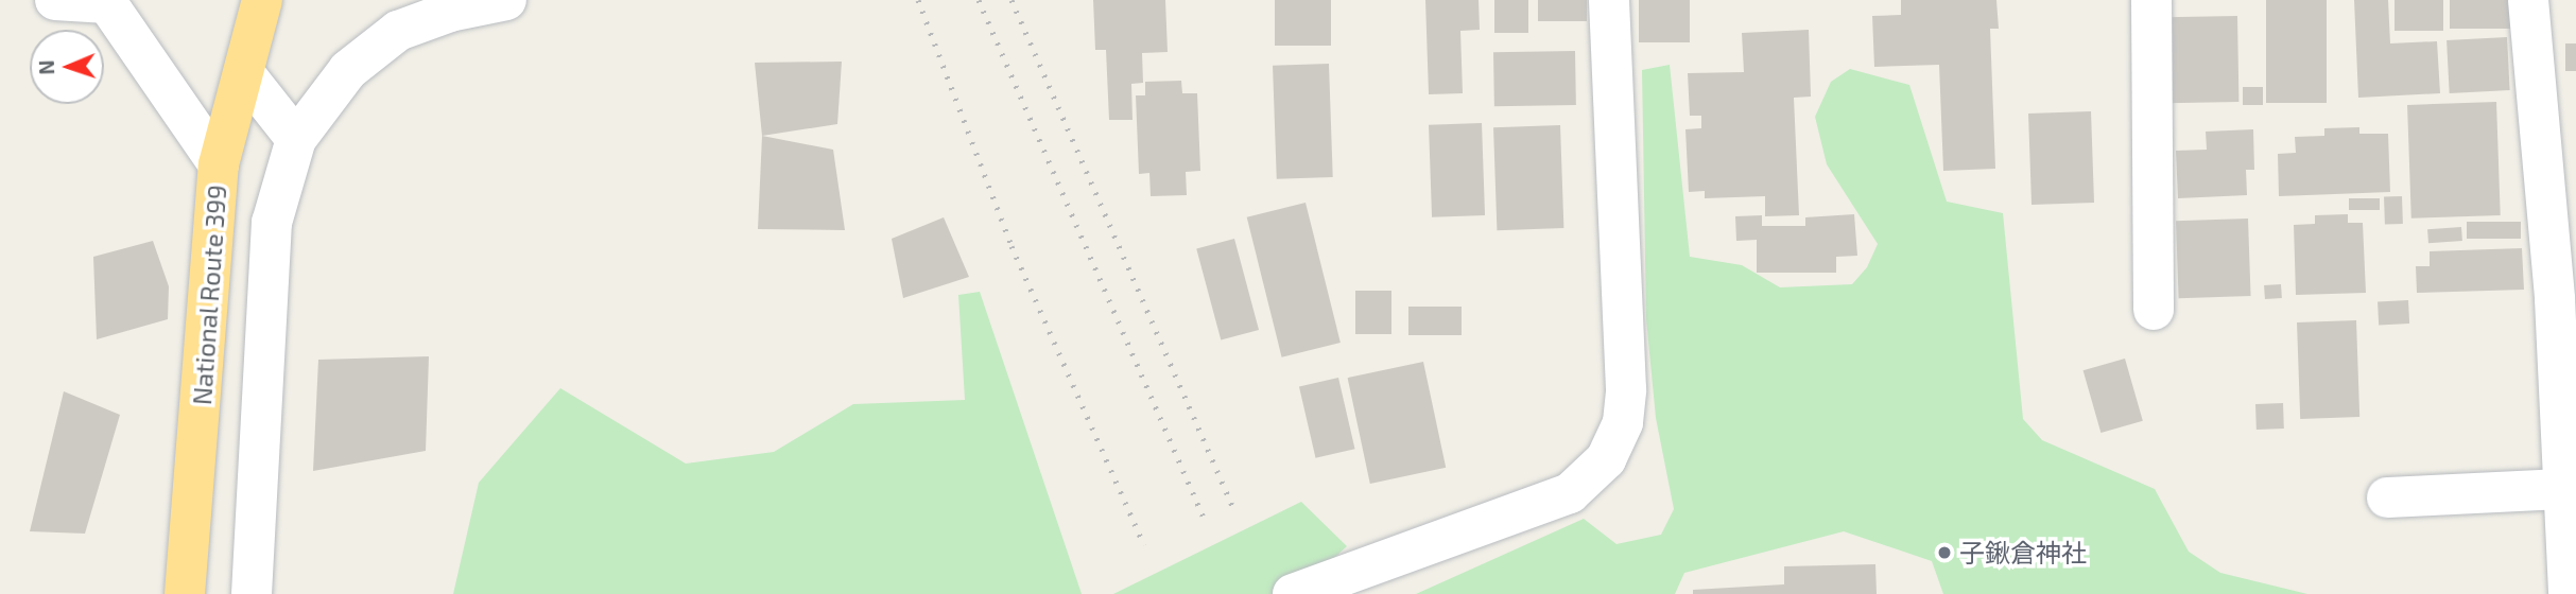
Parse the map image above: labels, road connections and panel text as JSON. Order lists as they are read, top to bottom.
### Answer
{
  "streets": {
    "highway": ["National Route 399"]
  },
  "places": ["子鍬倉神社"],
  "north": "left"
}
